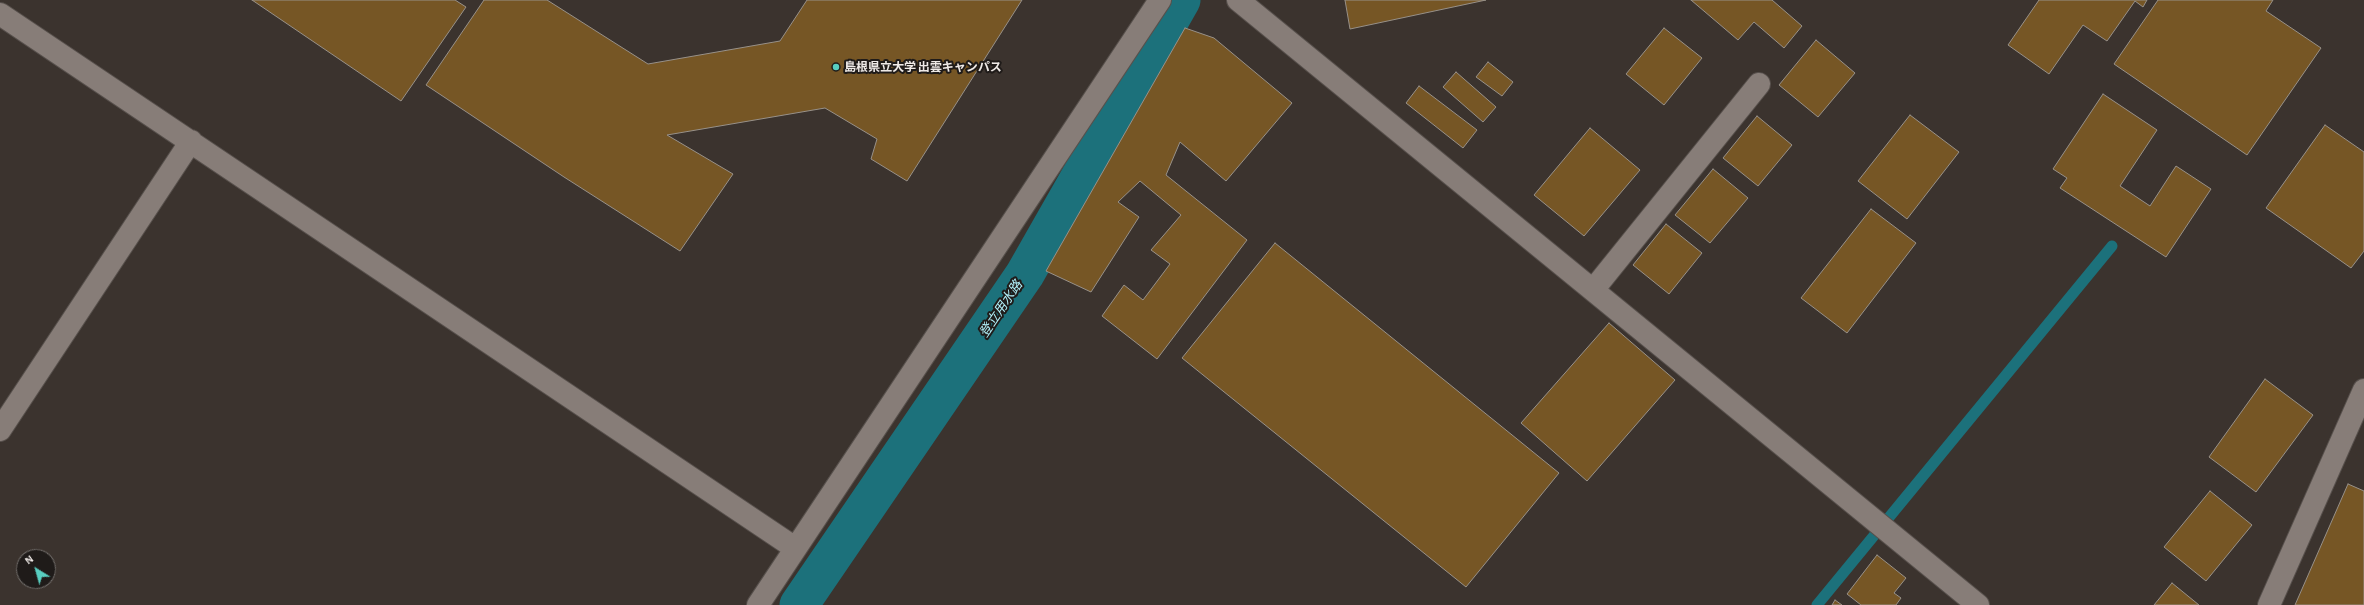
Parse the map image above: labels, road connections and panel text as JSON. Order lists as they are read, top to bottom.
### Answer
{
  "water": ["登立用水路"],
  "places": ["島根県立大学 出雲キャンパス"],
  "north": "top left"
}
